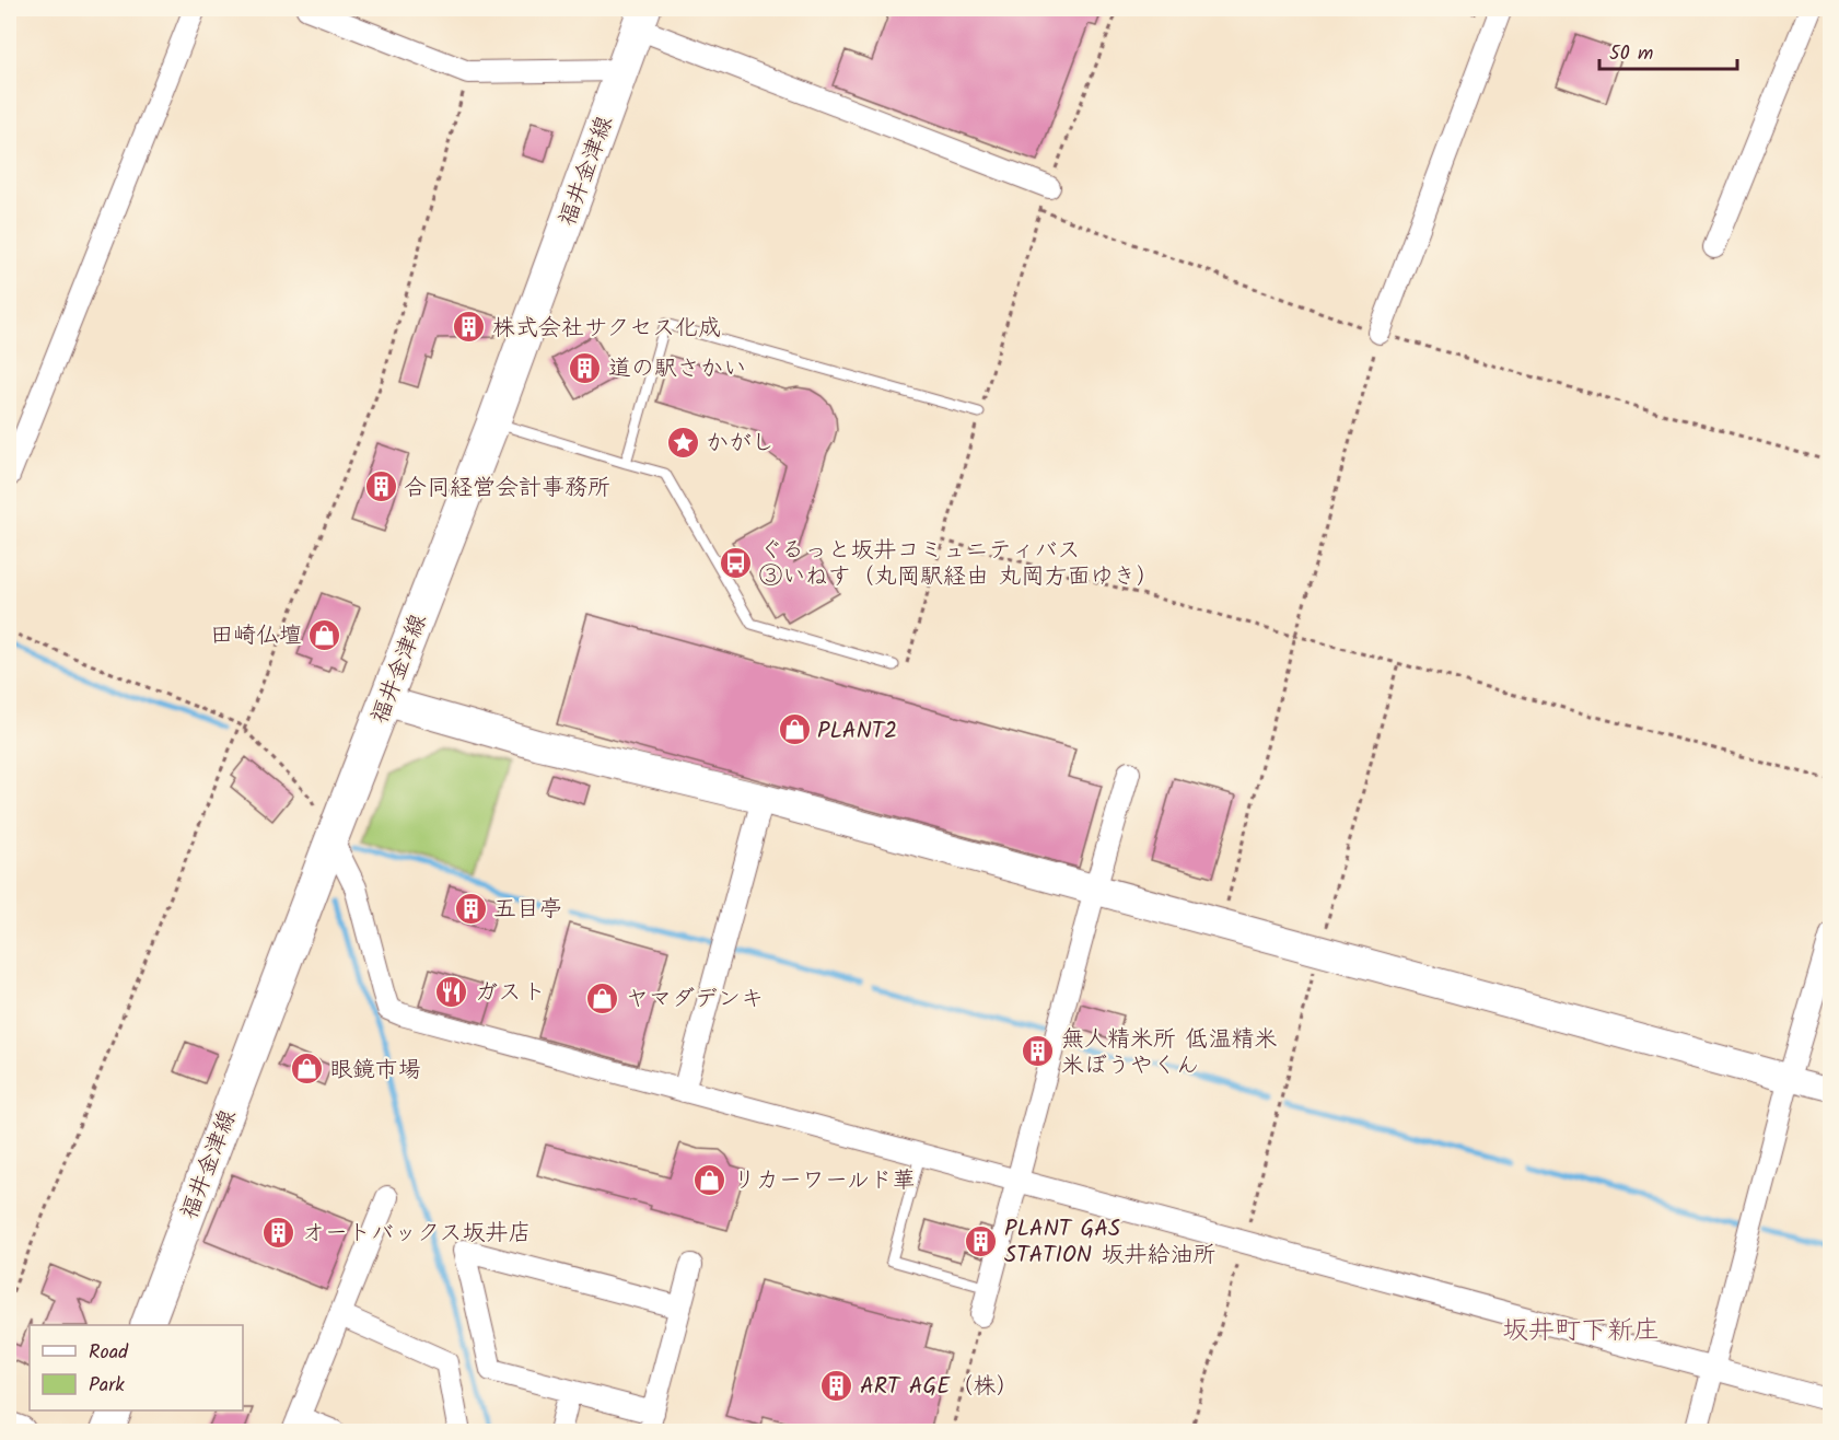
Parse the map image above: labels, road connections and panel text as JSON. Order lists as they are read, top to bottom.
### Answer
{
  "streets": {
    "main road": ["福井金津線"]
  },
  "districts": ["坂井町下新庄"],
  "places": {
    "building": [
      "株式会社サクセス化成",
      "道の駅さかい",
      "合同経営会計事務所",
      "五目亭",
      "無人精米所 低温精米 米ぼうやくん",
      "オートバックス坂井店",
      "PLANT GAS STATION 坂井給油所",
      "ART AGE（株）"
    ],
    "place": ["かがし"],
    "bus stop": ["ぐるっと坂井コミュニティバス ③いねす（丸岡駅経由 丸岡方面ゆき）"],
    "shop": [
      "田崎仏壇",
      "PLANT2",
      "ヤマダデンキ",
      "眼鏡市場",
      "リカーワールド華"
    ],
    "restaurant": ["ガスト"]
  },
  "legend": ["Road", "Park"],
  "scale_bar": "50 m"
}
